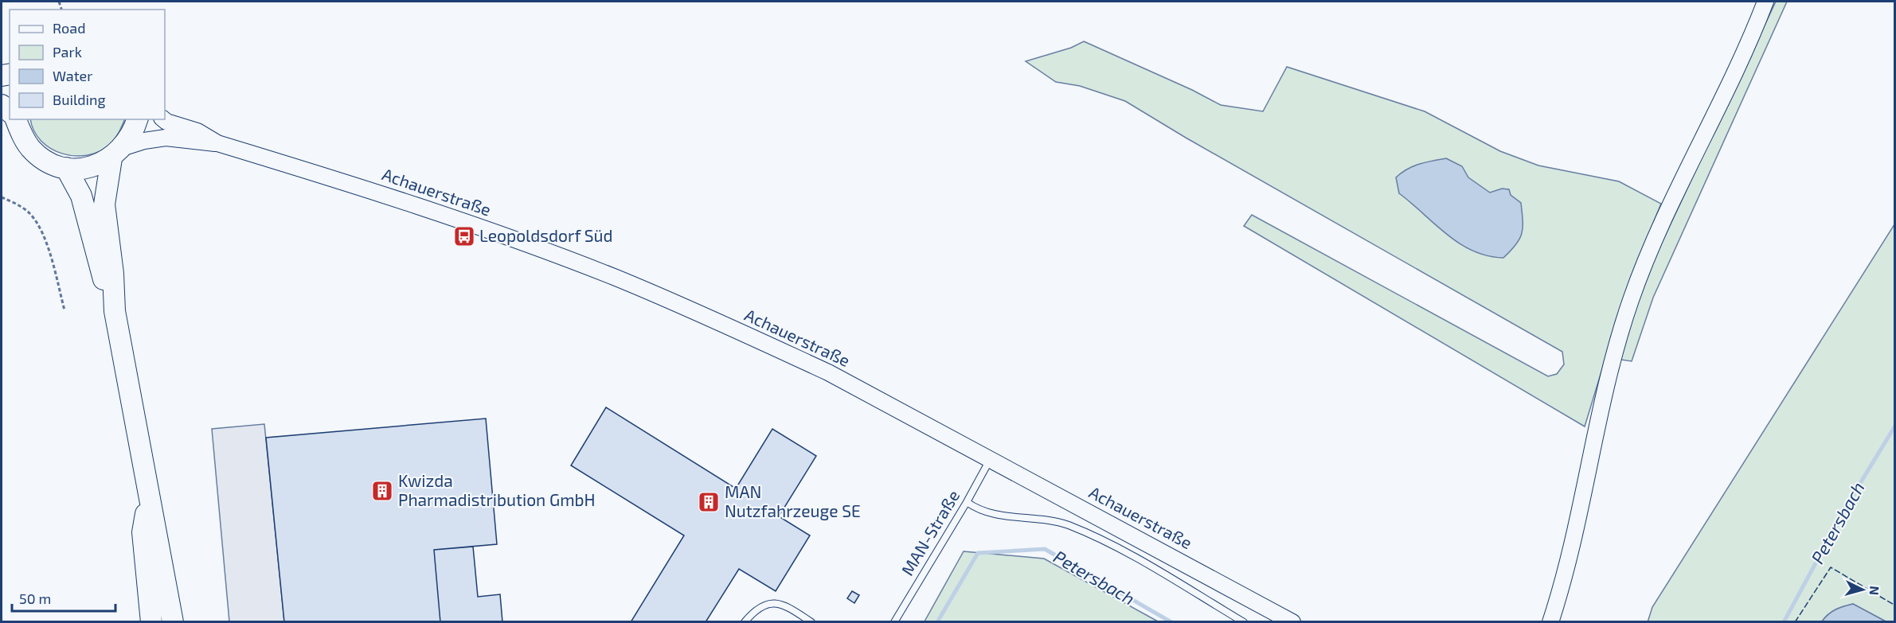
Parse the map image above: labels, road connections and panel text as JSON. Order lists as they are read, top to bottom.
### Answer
{
  "streets": {
    "street": ["Achauerstraße"],
    "lane": ["MAN-Straße"]
  },
  "crossings": [
    ["Achauerstraße", "MAN-Straße"]
  ],
  "water": ["Petersbach"],
  "places": {
    "bus stop": ["Leopoldsdorf Süd"],
    "building": ["Kwizda Pharmadistribution GmbH", "MAN Nutzfahrzeuge SE"]
  },
  "legend": [
    "Road",
    "Park",
    "Water",
    "Building"
  ],
  "scale_bar": "50 m",
  "north": "right"
}
